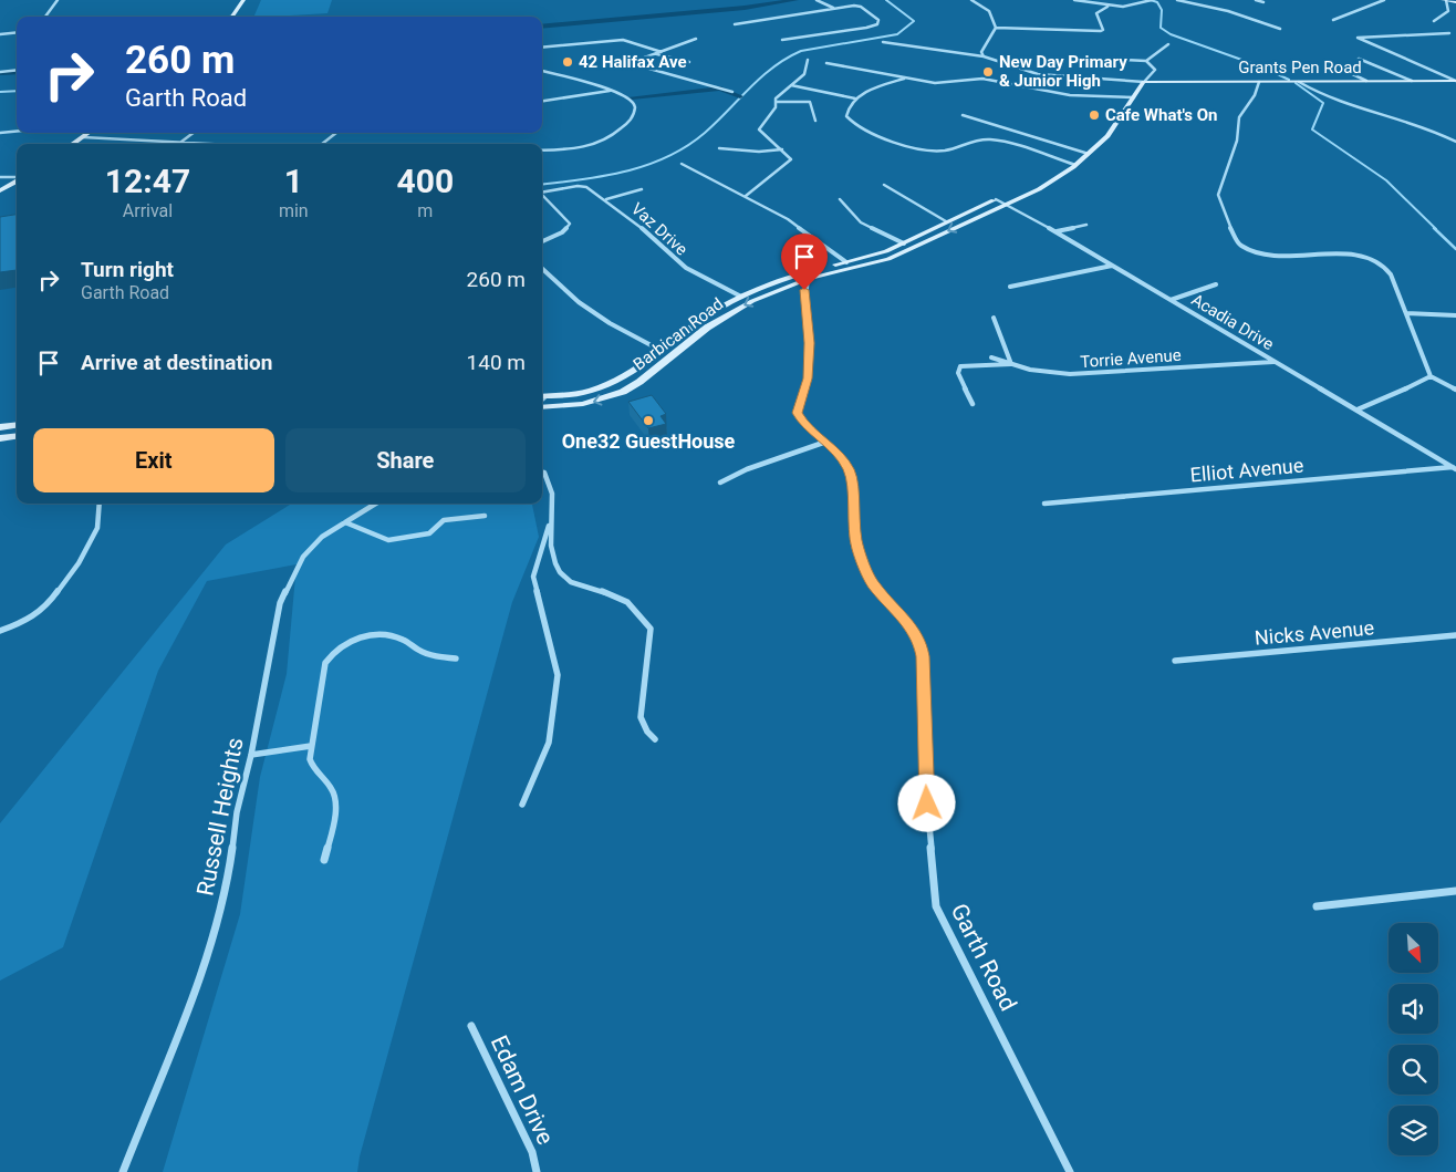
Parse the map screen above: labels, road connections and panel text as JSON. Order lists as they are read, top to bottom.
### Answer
{
  "streets": {
    "main road": ["Grants Pen Road", "Barbican Road"],
    "street": [
      "Vaz Drive",
      "Acadia Drive",
      "Torrie Avenue",
      "Elliot Avenue",
      "Nicks Avenue",
      "Russell Heights",
      "Garth Road",
      "Edam Drive"
    ]
  },
  "crossings": [
    ["Grants Pen Road", "Barbican Road"],
    ["Vaz Drive", "Barbican Road"],
    ["Acadia Drive", "Barbican Road"],
    ["Acadia Drive", "Torrie Avenue"],
    ["Acadia Drive", "Elliot Avenue"],
    ["Barbican Road", "Garth Road"]
  ],
  "places": [
    "42 Halifax Ave",
    "New Day Primary & Junior High",
    "Cafe What's On",
    "One32 GuestHouse"
  ],
  "north": "bottom right",
  "page": {
    "turn": ["260 m", "Garth Road"],
    "eta": [
      "12:47",
      "Arrival",
      "1",
      "min",
      "400",
      "m"
    ],
    "list": [
      {
        "name": "Turn right",
        "note": "Garth Road",
        "value": "260 m"
      },
      {
        "name": "Arrive at destination",
        "value": "140 m"
      }
    ],
    "buttons": ["Exit", "Share"]
  }
}
